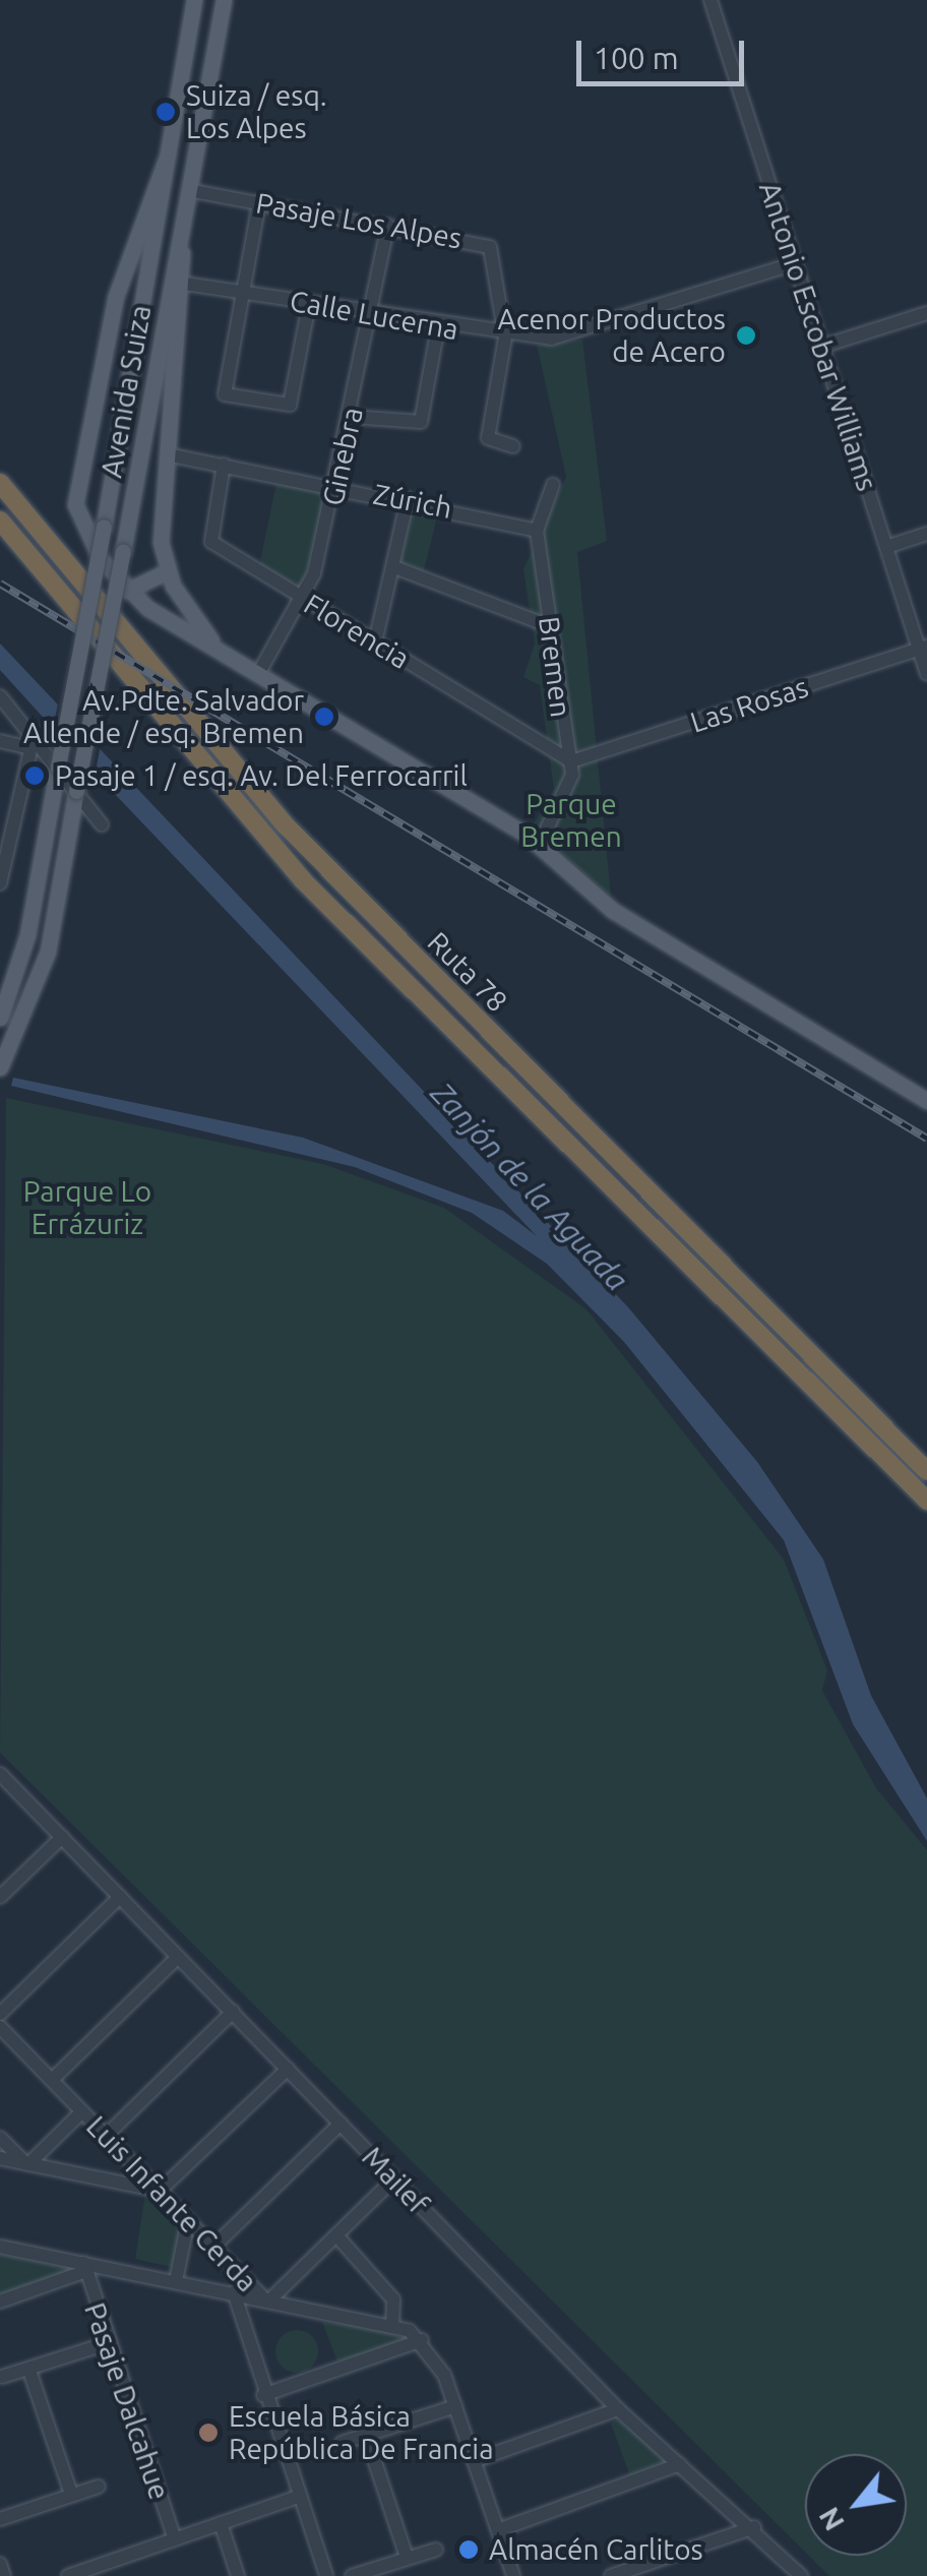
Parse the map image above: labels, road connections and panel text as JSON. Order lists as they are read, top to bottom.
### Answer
{
  "streets": {
    "highway": ["Ruta 78"],
    "main road": ["Avenida Suiza"],
    "street": [
      "Pasaje Los Alpes",
      "Calle Lucerna",
      "Antonio Escobar Williams",
      "Ginebra",
      "Zúrich",
      "Florencia",
      "Bremen",
      "Las Rosas",
      "Mailef",
      "Luis Infante Cerda",
      "Pasaje Dalcahue"
    ]
  },
  "crossings": [
    ["Pasaje Los Alpes", "Calle Lucerna"],
    ["Pasaje Los Alpes", "Avenida Suiza"],
    ["Pasaje Los Alpes", "Ginebra"],
    ["Calle Lucerna", "Antonio Escobar Williams"],
    ["Calle Lucerna", "Avenida Suiza"],
    ["Calle Lucerna", "Ginebra"],
    ["Antonio Escobar Williams", "Las Rosas"],
    ["Avenida Suiza", "Zúrich"],
    ["Ginebra", "Zúrich"],
    ["Ginebra", "Florencia"],
    ["Zúrich", "Florencia"],
    ["Zúrich", "Bremen"],
    ["Florencia", "Bremen"],
    ["Florencia", "Las Rosas"],
    ["Bremen", "Las Rosas"]
  ],
  "water": ["Zanjón de la Aguada"],
  "parks": ["Parque Bremen", "Parque Lo Errázuriz"],
  "places": [
    "Suiza / esq. Los Alpes",
    "Acenor Productos de Acero",
    "Av.Pdte. Salvador Allende / esq. Bremen",
    "Pasaje 1 / esq. Av. Del Ferrocarril",
    "Escuela Básica República De Francia",
    "Almacén Carlitos"
  ],
  "scale_bar": "100 m",
  "north": "bottom left"
}
